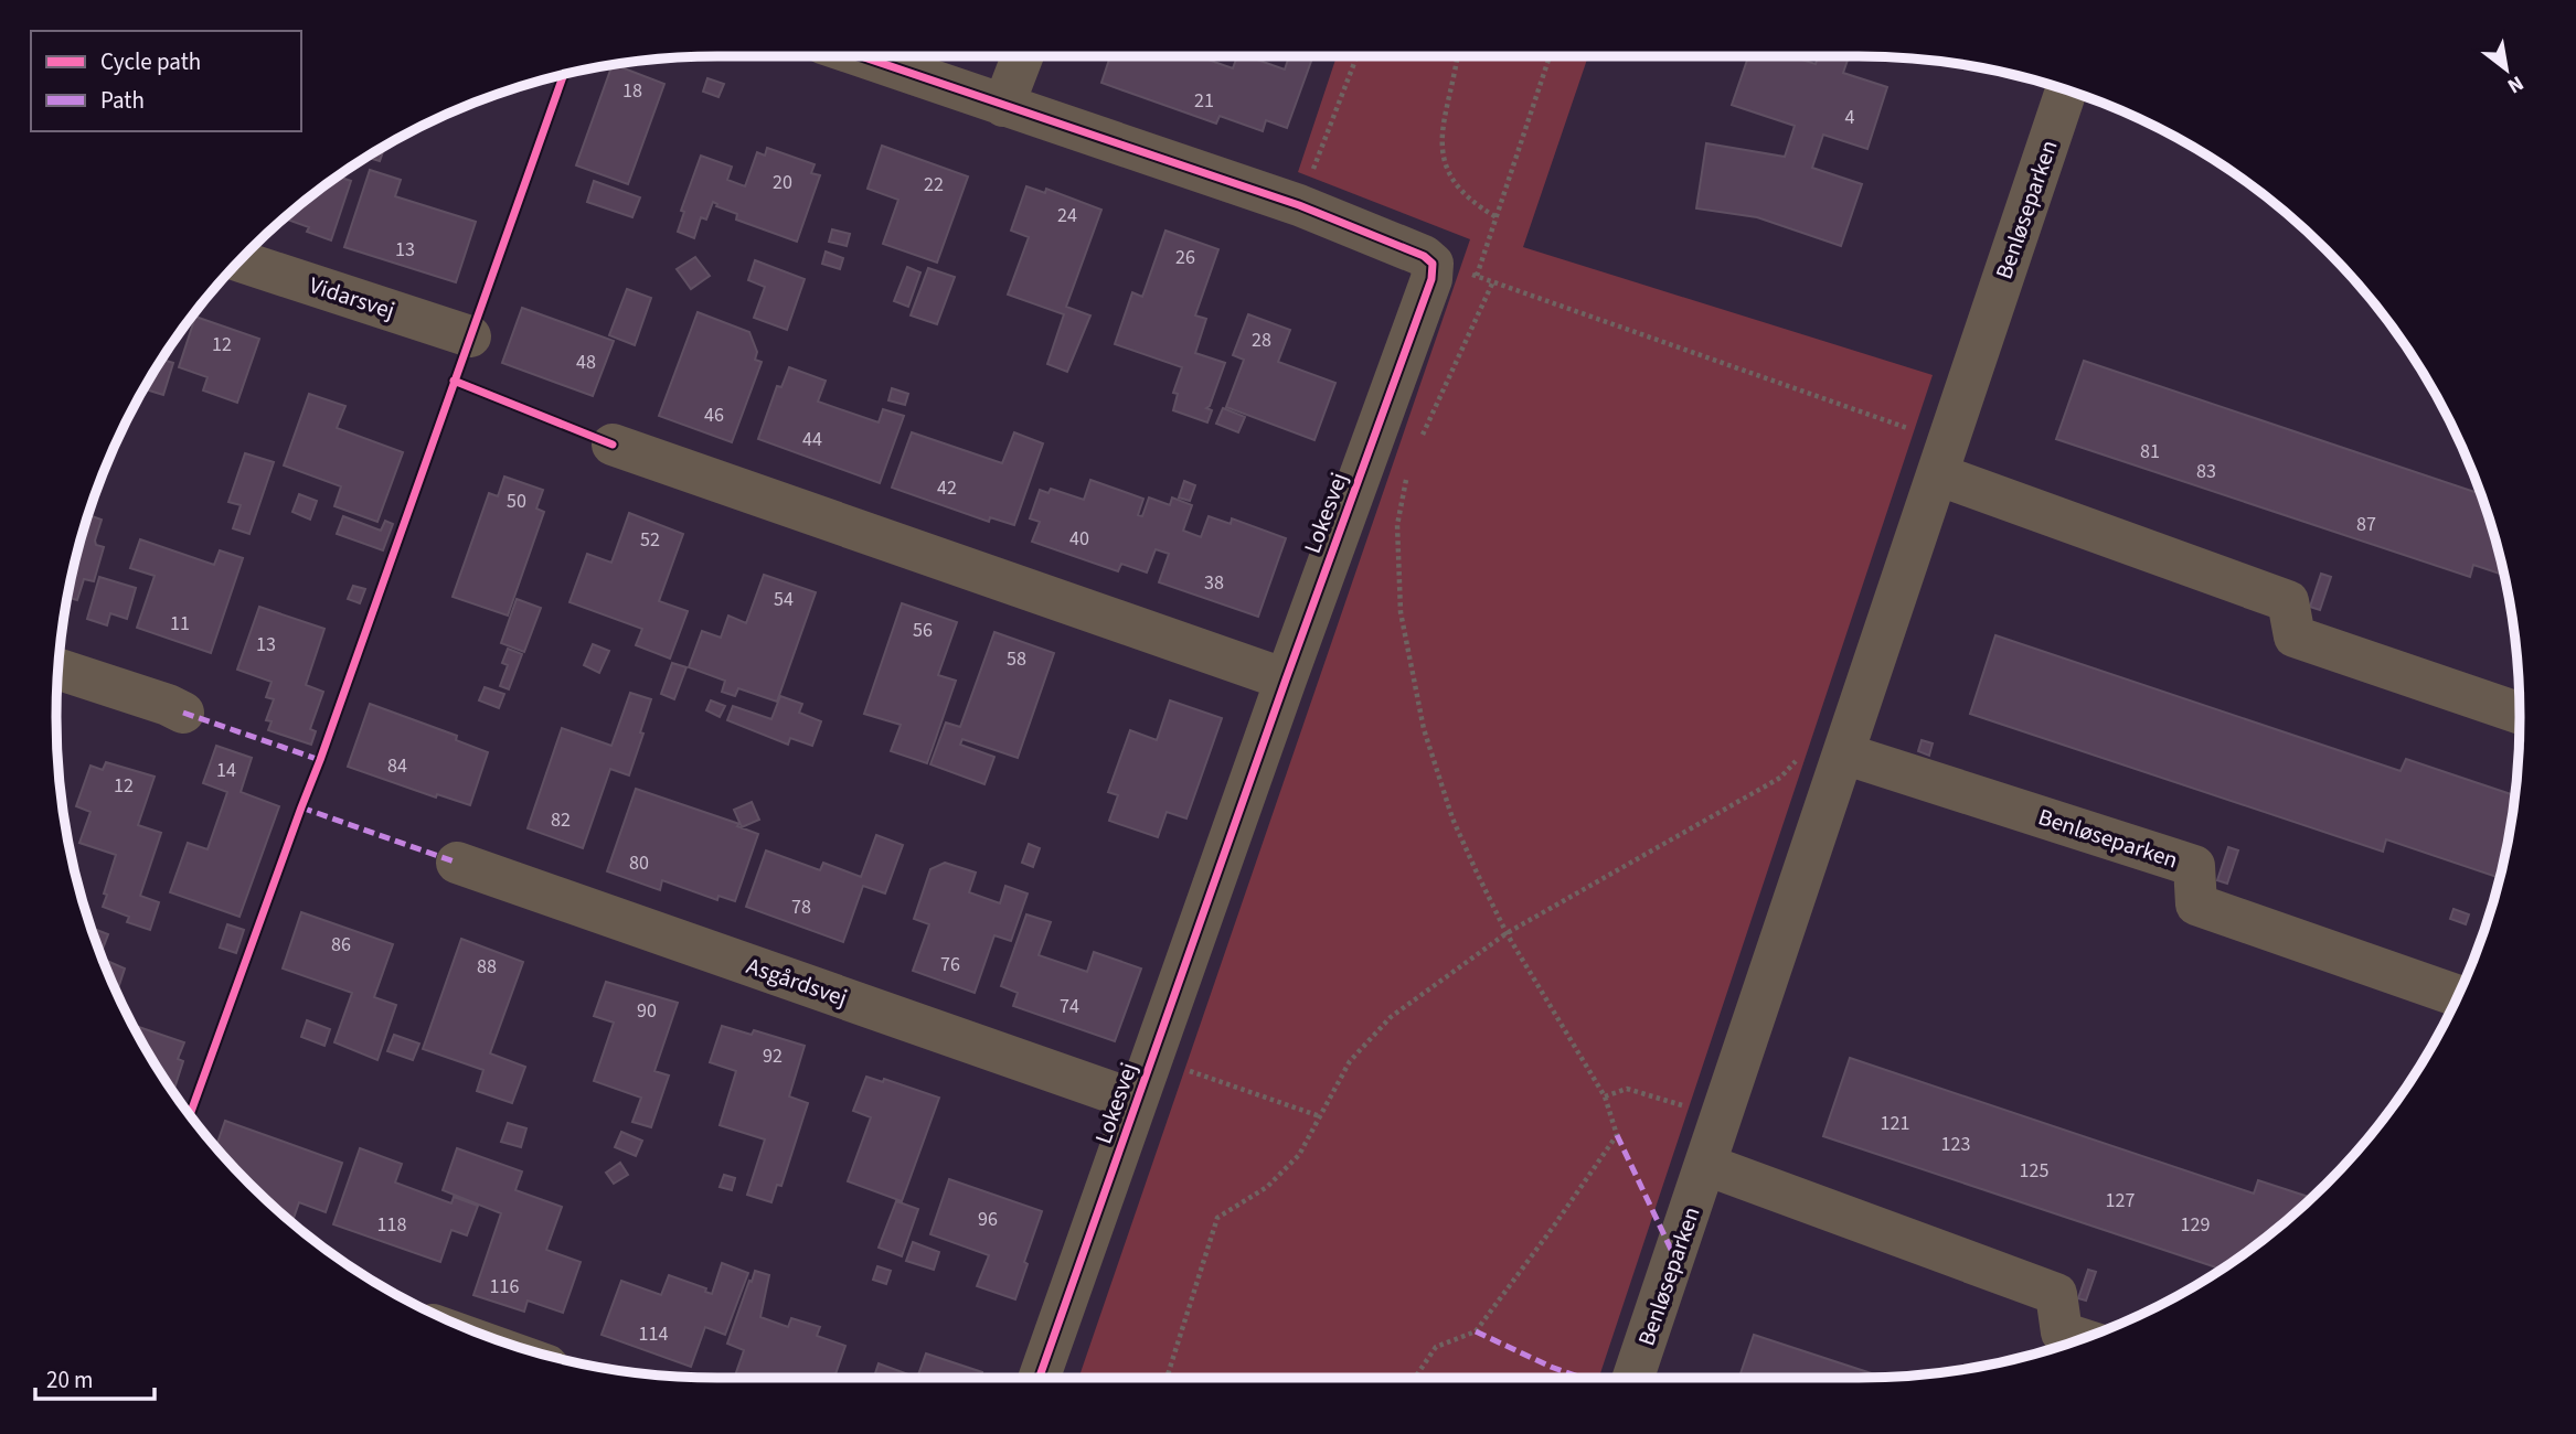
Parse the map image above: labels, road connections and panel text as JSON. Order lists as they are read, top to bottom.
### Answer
{
  "streets": {
    "street": [
      "Benløseparken",
      "Vidarsvej",
      "Lokesvej",
      "Asgårdsvej"
    ]
  },
  "crossings": [
    ["Lokesvej", "Asgårdsvej"]
  ],
  "house_numbers": [
    "18",
    "21",
    "4",
    "20",
    "22",
    "24",
    "13",
    "26",
    "28",
    "12",
    "48",
    "46",
    "44",
    "81",
    "83",
    "42",
    "50",
    "87",
    "40",
    "52",
    "38",
    "54",
    "11",
    "56",
    "13",
    "58",
    "84",
    "14",
    "12",
    "82",
    "80",
    "78",
    "86",
    "76",
    "88",
    "74",
    "90",
    "92",
    "121",
    "123",
    "125",
    "127",
    "96",
    "118",
    "129",
    "116",
    "114"
  ],
  "legend": ["Cycle path", "Path"],
  "scale_bar": "20 m",
  "north": "bottom right"
}
